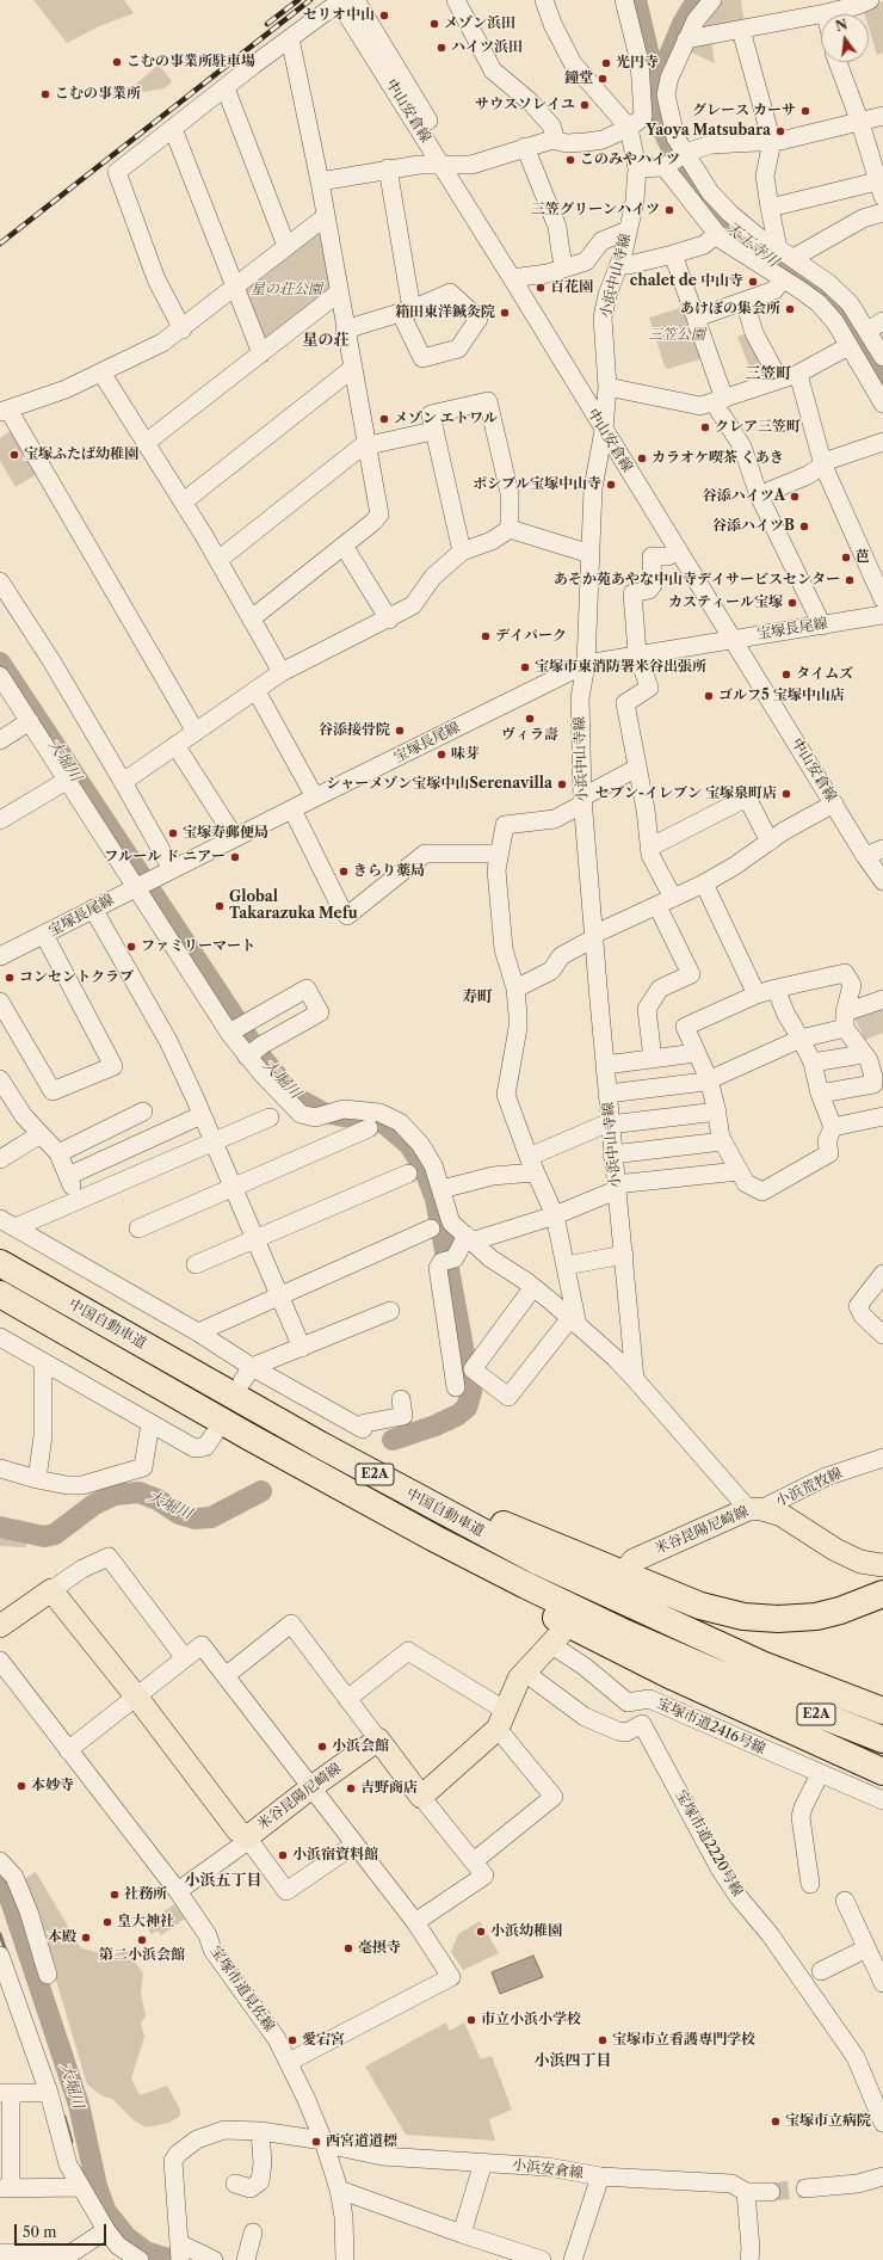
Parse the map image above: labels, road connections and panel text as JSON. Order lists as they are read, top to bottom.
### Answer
{
  "streets": {
    "highway": ["中国自動車道", "E2A"],
    "main road": ["米谷昆陽尼崎線"],
    "street": [
      "中山安倉線",
      "小浜中山寺線",
      "宝塚長尾線",
      "小浜荒牧線",
      "宝塚市道2416号線",
      "宝塚市道2220号線",
      "宝塚市道見佐線",
      "小浜安倉線"
    ]
  },
  "crossings": [
    ["中山安倉線", "小浜中山寺線"],
    ["中山安倉線", "宝塚長尾線"],
    ["小浜中山寺線", "宝塚長尾線"],
    ["小浜荒牧線", "米谷昆陽尼崎線"],
    ["宝塚市道2416号線", "宝塚市道2220号線"],
    ["宝塚市道見佐線", "小浜安倉線"]
  ],
  "districts": [
    "星の荘",
    "三笠町",
    "寿町",
    "小浜五丁目",
    "小浜四丁目"
  ],
  "water": ["天王寺川", "大堀川"],
  "parks": ["星の荘公園", "三笠公園"],
  "places": [
    "セリオ中山",
    "メゾン浜田",
    "ハイツ浜田",
    "こむの事業所駐車場",
    "光円寺",
    "鐘堂",
    "こむの事業所",
    "サウスソレイユ",
    "グレース カーサ",
    "Yaoya Matsubara",
    "このみやハイツ",
    "三笠グリーンハイツ",
    "chalet de 中山寺",
    "百花園",
    "あけぼの集会所",
    "箱田東洋鍼灸院",
    "メゾン エトワル",
    "クレア三笠町",
    "宝塚ふたば幼稚園",
    "カラオケ喫茶 くあき",
    "ポシブル宝塚中山寺",
    "谷添ハイツA",
    "谷添ハイツB",
    "芭",
    "あそか苑あやな中山寺デイサービスセンター",
    "カスティール宝塚",
    "デイパーク",
    "宝塚市東消防署米谷出張所",
    "タイムズ",
    "ゴルフ5 宝塚中山店",
    "ヴィラ壽",
    "谷添接骨院",
    "味芽",
    "シャーメゾン宝塚中山Serenavilla",
    "セブン-イレブン 宝塚泉町店",
    "宝塚寿郵便局",
    "フルール ド ニアー",
    "きらり薬局",
    "Global Takarazuka Mefu",
    "ファミリーマート",
    "コンセントクラブ",
    "小浜会館",
    "本妙寺",
    "吉野商店",
    "小浜宿資料館",
    "社務所",
    "皇大神社",
    "小浜幼稚園",
    "本殿",
    "第二小浜会館",
    "毫摂寺",
    "市立小浜小学校",
    "愛宕宮",
    "宝塚市立看護専門学校",
    "宝塚市立病院",
    "西宮道道標"
  ],
  "scale_bar": "50 m",
  "north": "top"
}
